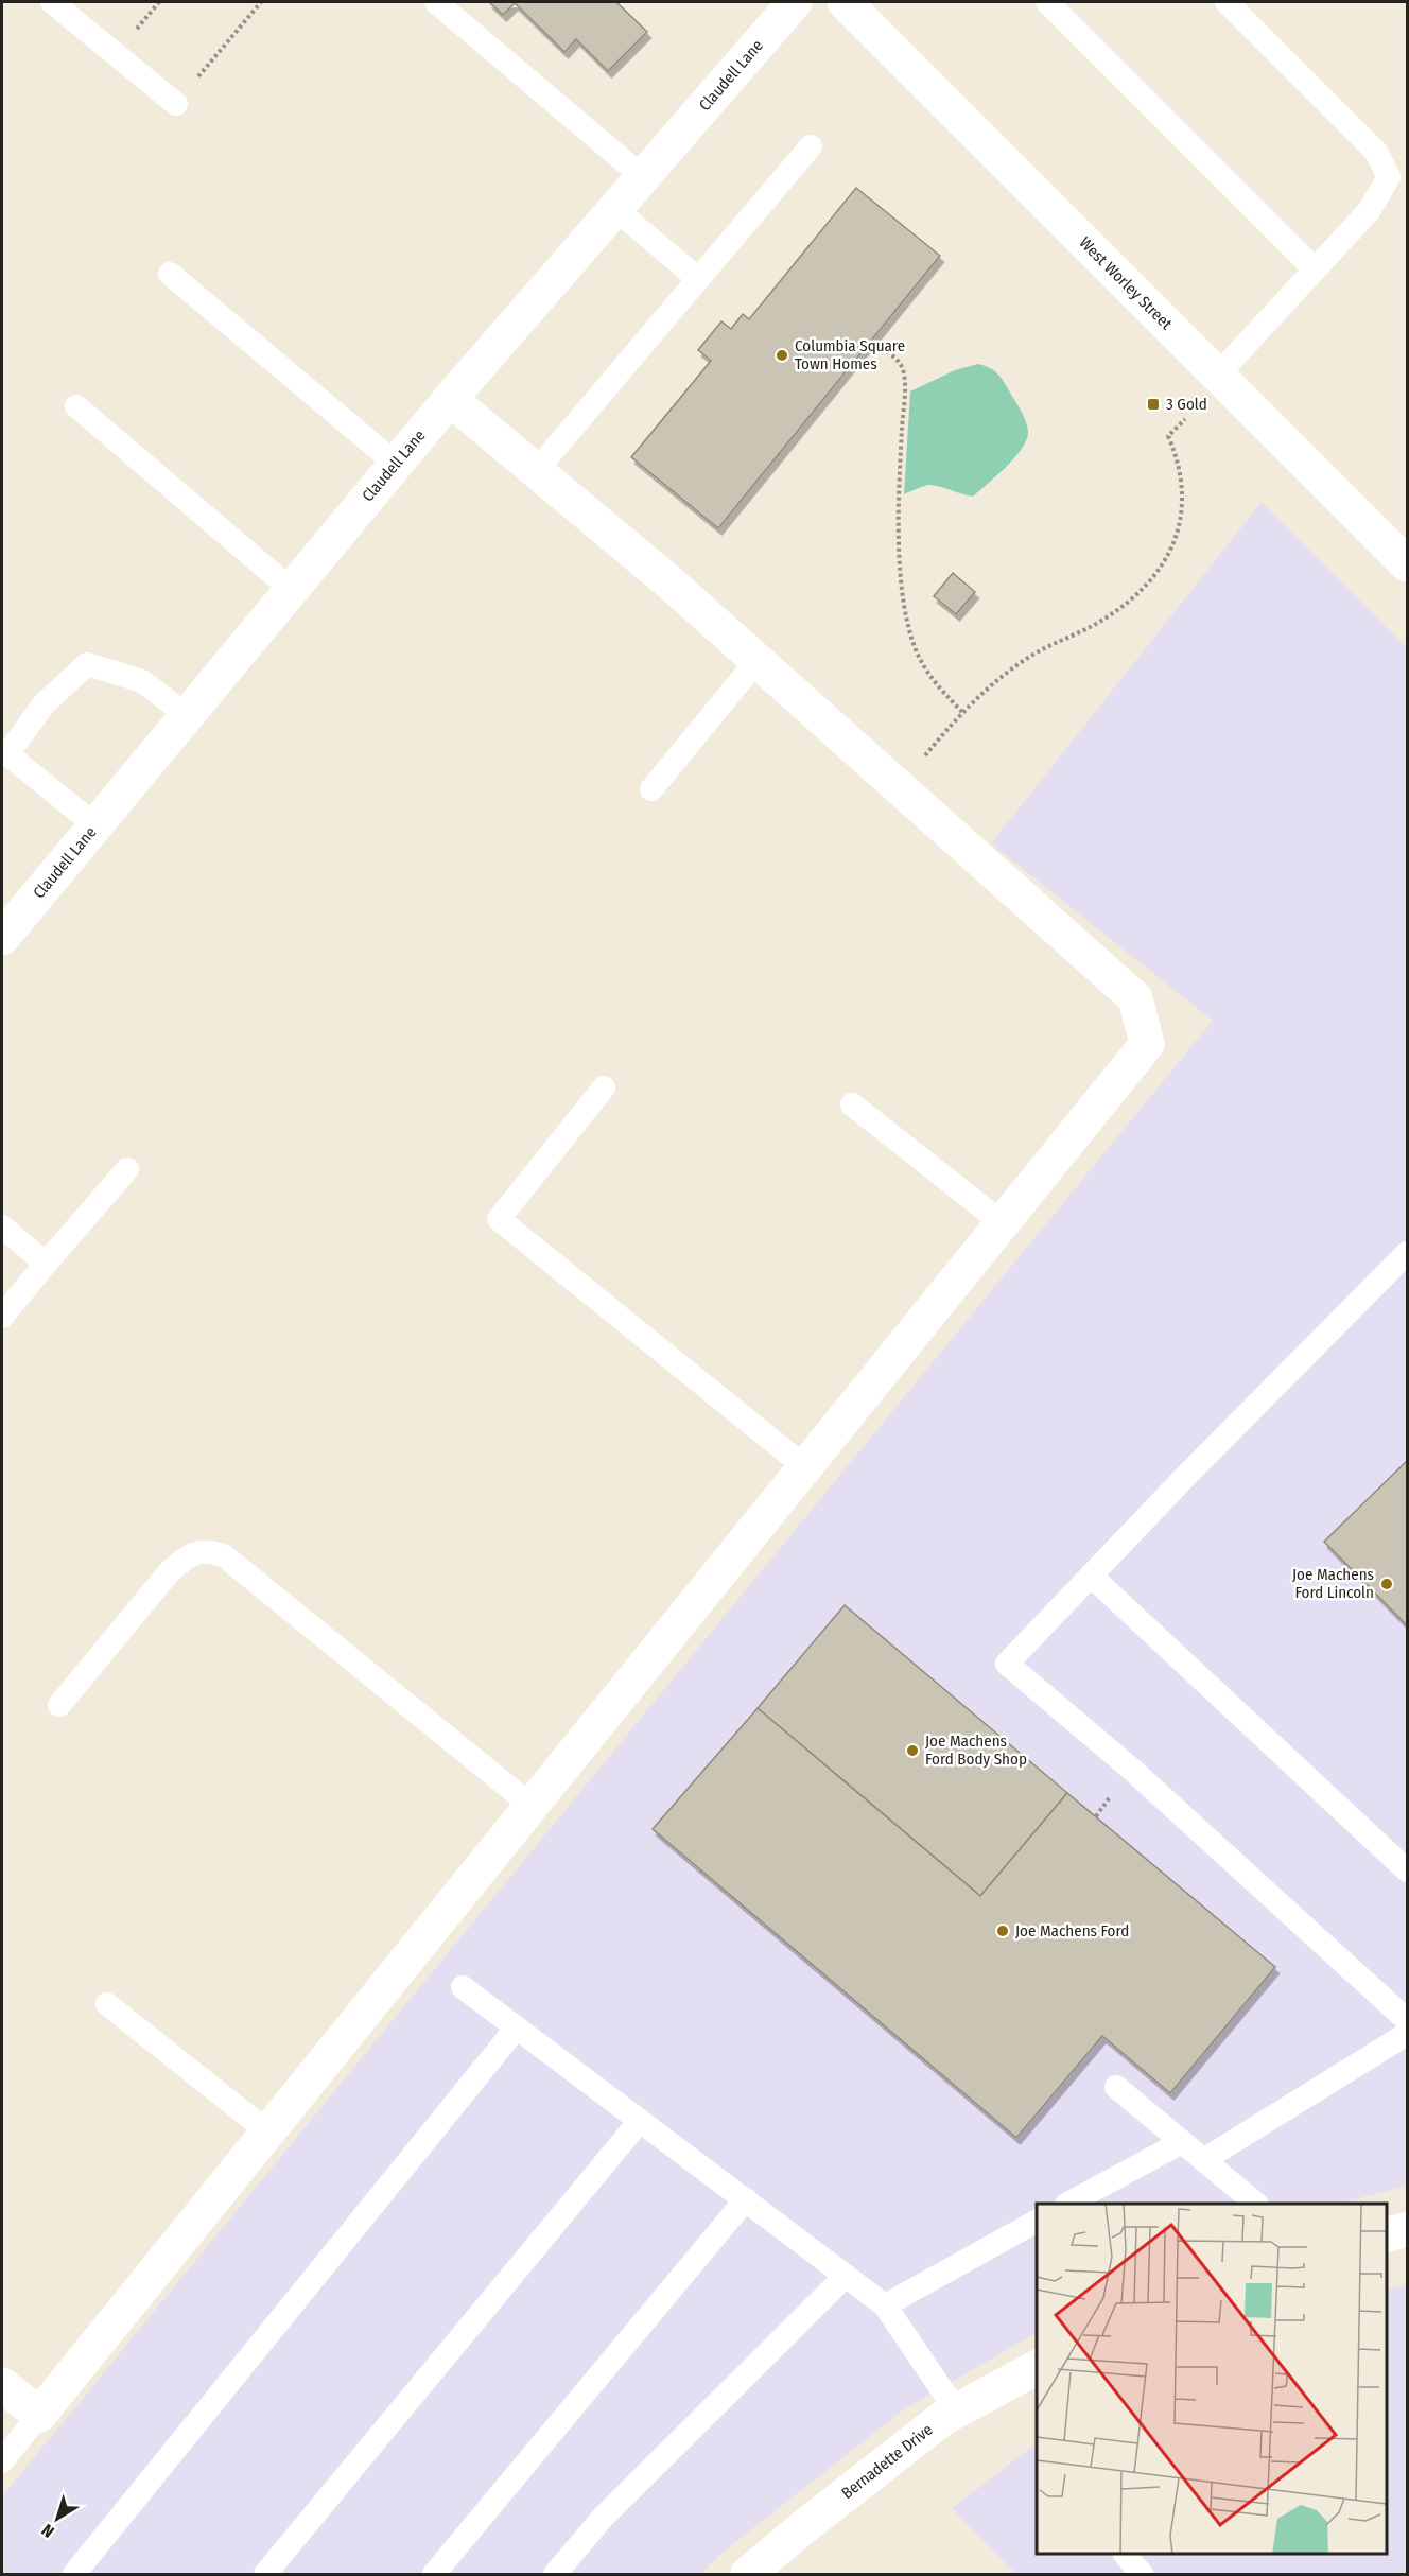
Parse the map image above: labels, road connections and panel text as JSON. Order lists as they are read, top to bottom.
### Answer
{
  "streets": {
    "street": ["Claudell Lane", "West Worley Street", "Bernadette Drive"]
  },
  "places": {
    "other": [
      "Columbia Square Town Homes",
      "Joe Machens Ford Lincoln",
      "Joe Machens Ford Body Shop",
      "Joe Machens Ford"
    ],
    "transit": ["3 Gold"]
  },
  "north": "bottom left"
}
